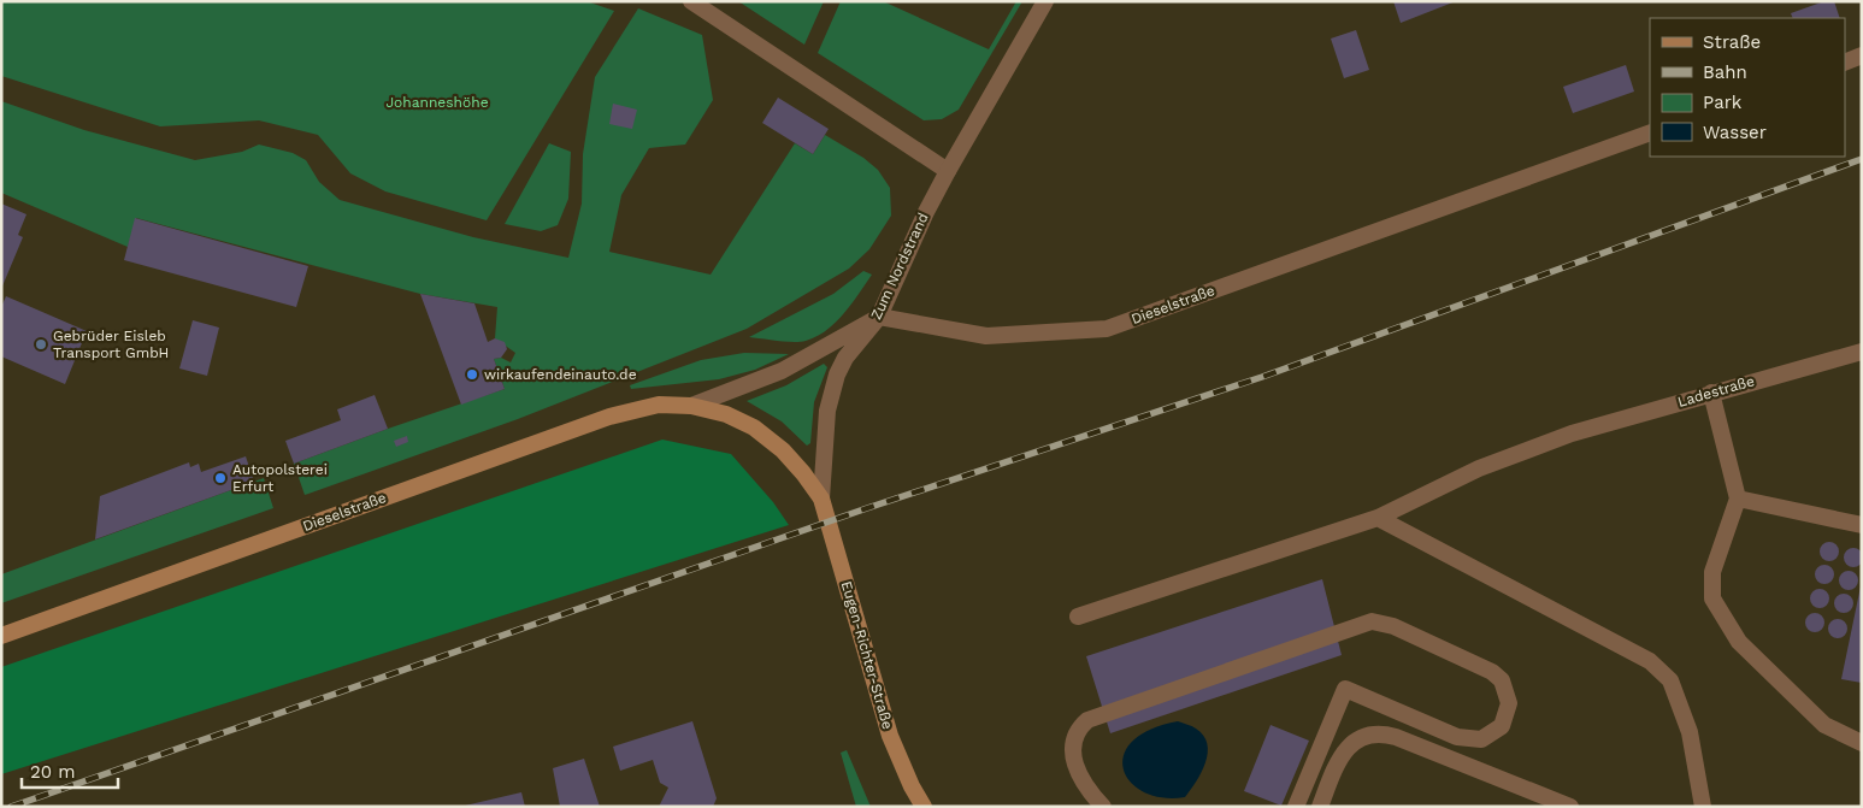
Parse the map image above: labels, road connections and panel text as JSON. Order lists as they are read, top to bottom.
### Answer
{
  "streets": {
    "main road": ["Dieselstraße", "Eugen-Richter-Straße"],
    "street": ["Zum Nordstrand", "Ladestraße"]
  },
  "crossings": [
    ["Zum Nordstrand", "Dieselstraße"],
    ["Zum Nordstrand", "Eugen-Richter-Straße"],
    ["Dieselstraße", "Eugen-Richter-Straße"]
  ],
  "parks": ["Johanneshöhe"],
  "places": ["Gebrüder Eisleb Transport GmbH", "wirkaufendeinauto.de", "Autopolsterei Erfurt"],
  "legend": [
    "Straße",
    "Bahn",
    "Park",
    "Wasser"
  ],
  "scale_bar": "20 m"
}
